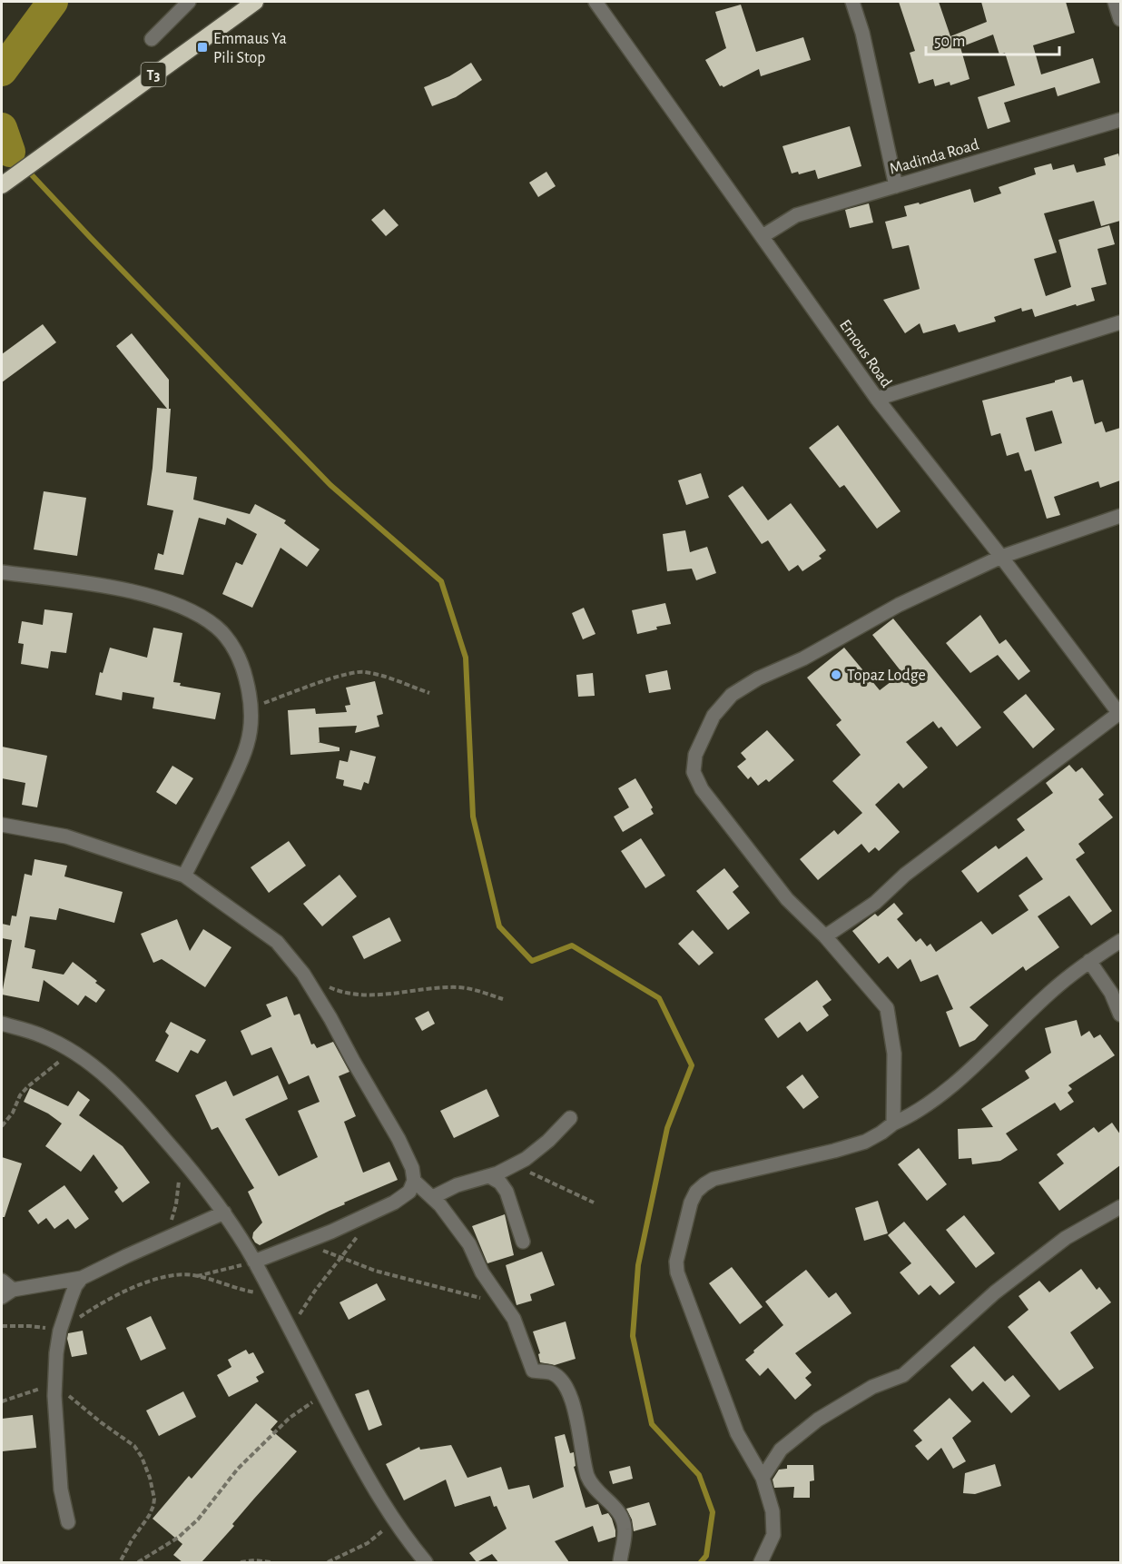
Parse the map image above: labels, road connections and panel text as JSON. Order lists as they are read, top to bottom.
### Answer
{
  "streets": {
    "highway": ["T3"],
    "street": ["Madinda Road", "Emous Road"]
  },
  "crossings": [
    ["Madinda Road", "Emous Road"]
  ],
  "places": {
    "transit": ["Emmaus Ya Pili Stop"],
    "other": ["Topaz Lodge"]
  },
  "scale_bar": "50 m"
}
